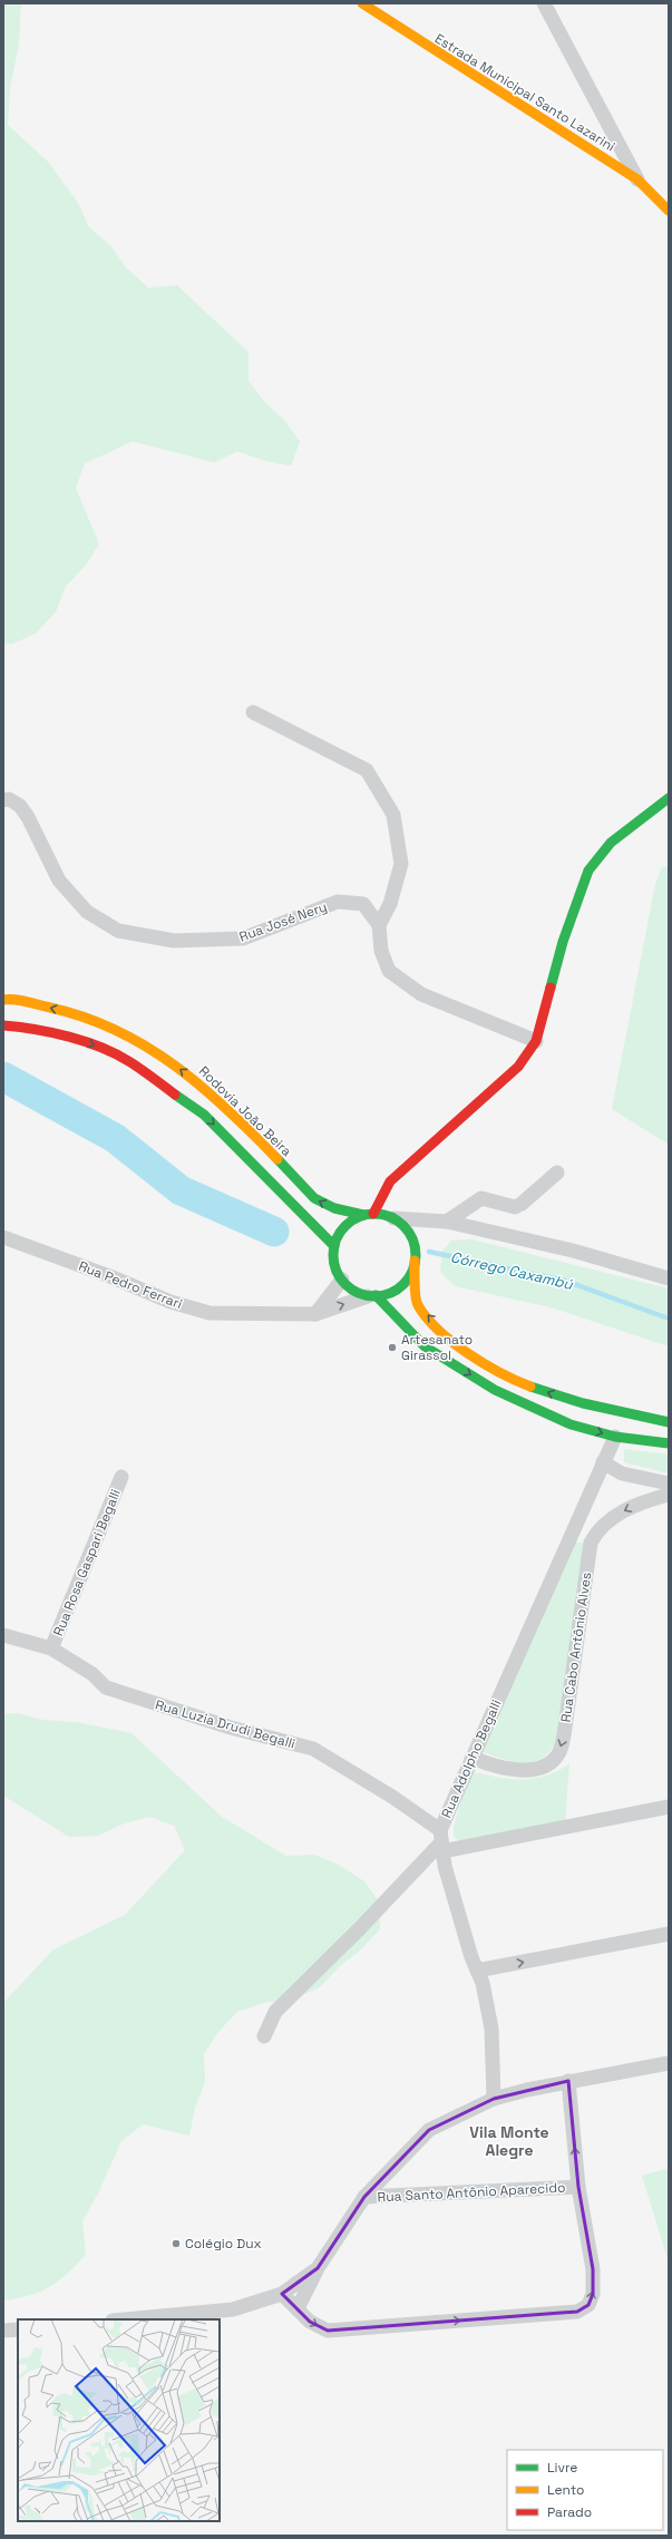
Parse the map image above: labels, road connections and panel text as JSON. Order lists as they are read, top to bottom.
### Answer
{
  "streets": {
    "main road": ["Estrada Municipal Santo Lazarini", "Rodovia João Beira"],
    "street": [
      "Rua José Nery",
      "Rua Pedro Ferrari",
      "Rua Rosa Gaspari Begalli",
      "Rua Cabo Antônio Alves",
      "Rua Luzia Drudi Begalli",
      "Rua Adolpho Begalli",
      "Rua Santo Antônio Aparecido"
    ]
  },
  "crossings": [
    ["Rodovia João Beira", "Rua Pedro Ferrari"],
    ["Rua Rosa Gaspari Begalli", "Rua Luzia Drudi Begalli"],
    ["Rua Cabo Antônio Alves", "Rua Adolpho Begalli"],
    ["Rua Luzia Drudi Begalli", "Rua Adolpho Begalli"]
  ],
  "one_way": ["Rua Cabo Antônio Alves"],
  "districts": ["Vila Monte Alegre"],
  "water": ["Córrego Caxambú"],
  "places": ["Artesanato Girassol", "Colégio Dux"],
  "legend": ["Livre", "Lento", "Parado"]
}
